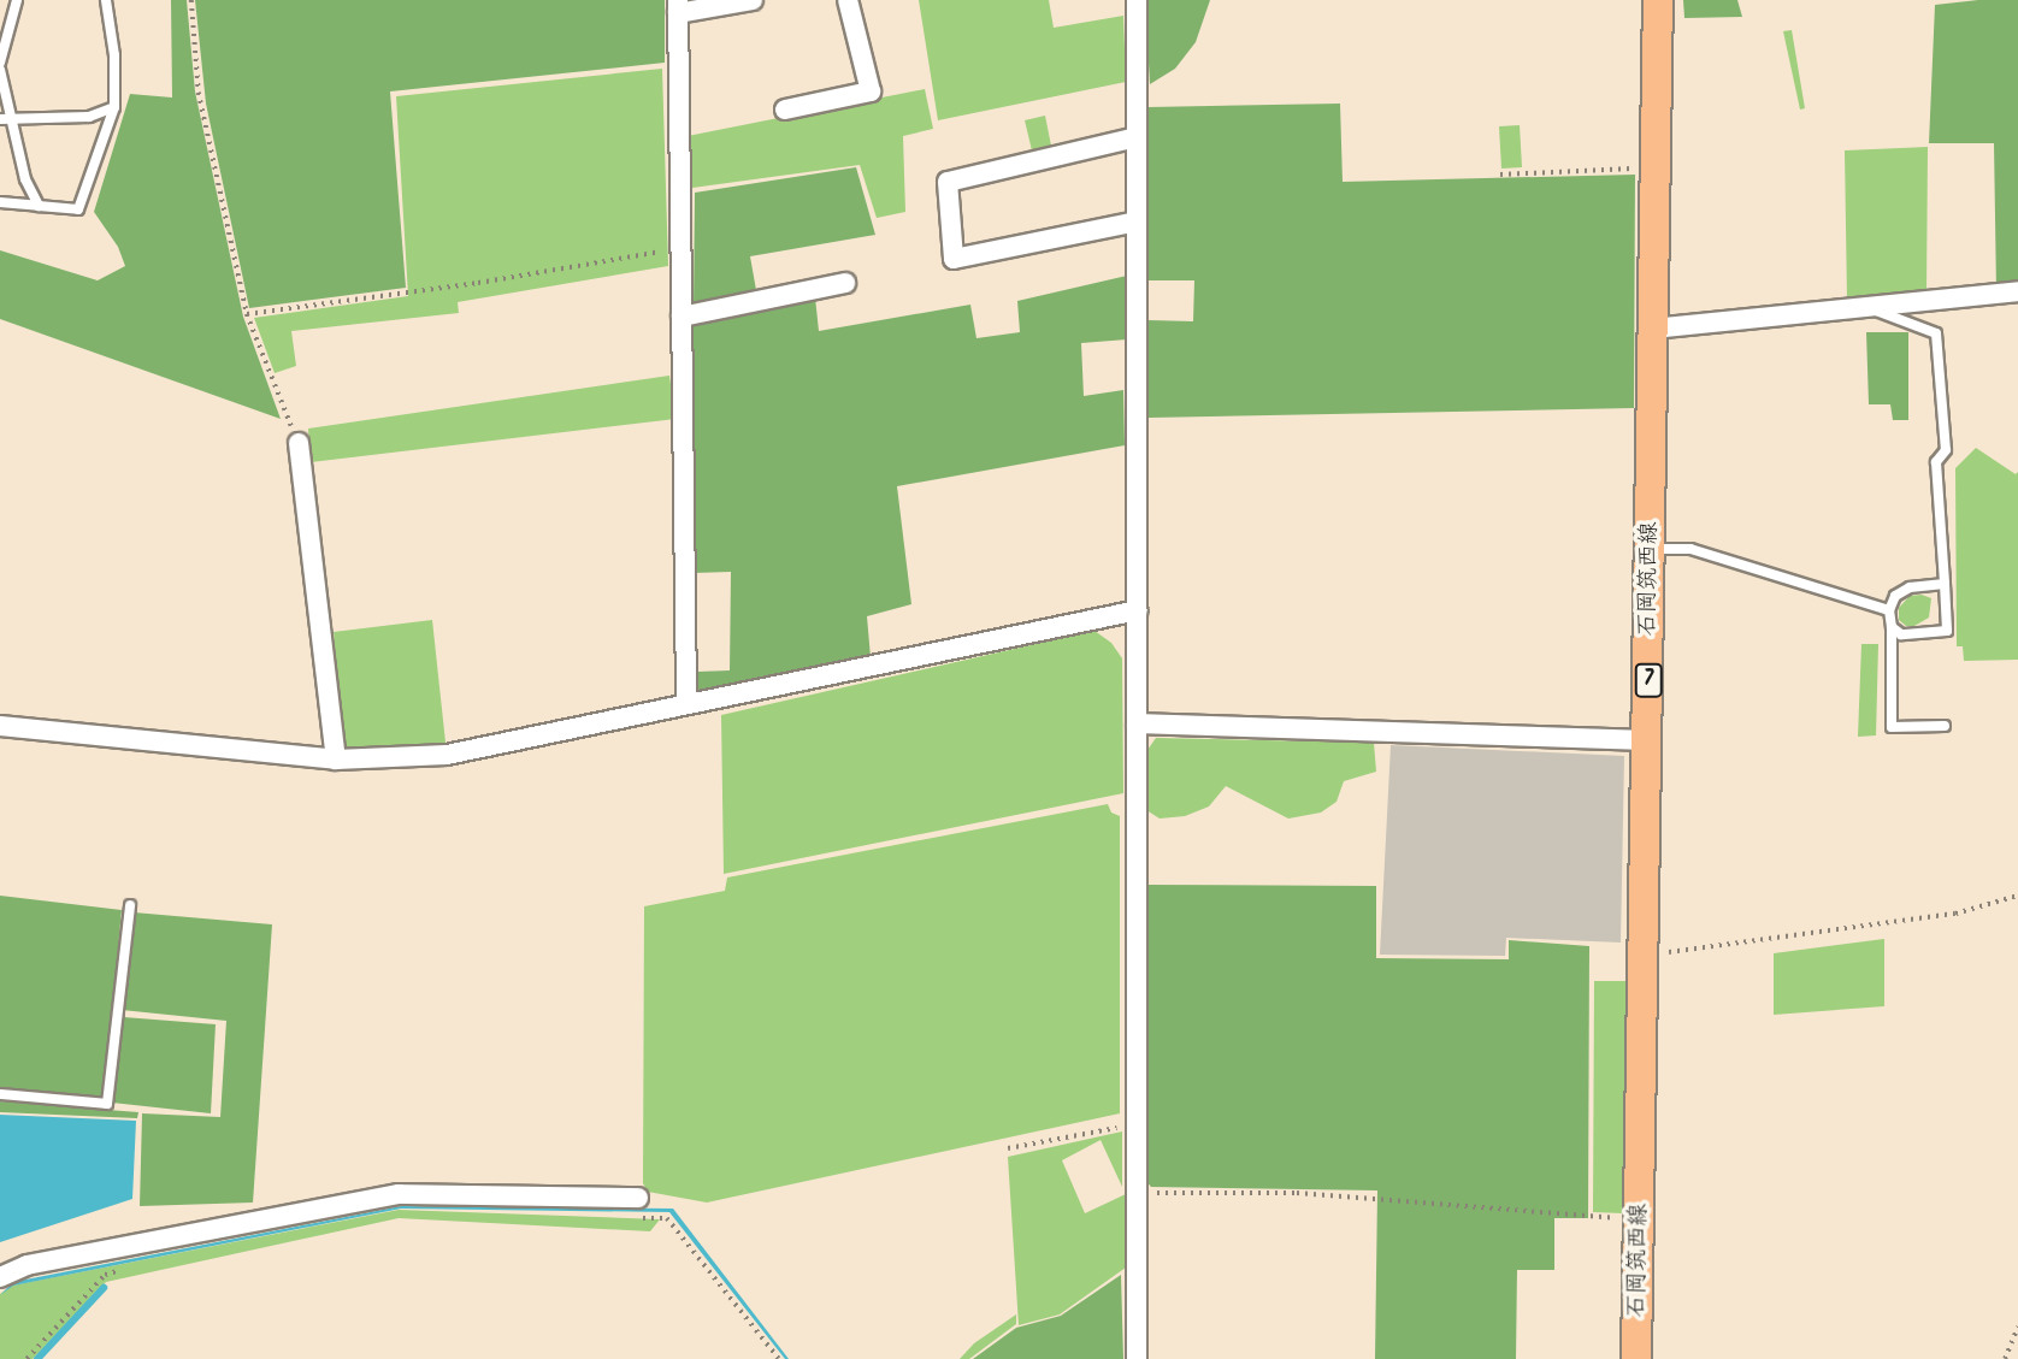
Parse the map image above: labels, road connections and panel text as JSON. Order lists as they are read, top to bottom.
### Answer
{
  "streets": {
    "main road": ["石岡筑西線", "7"]
  }
}
